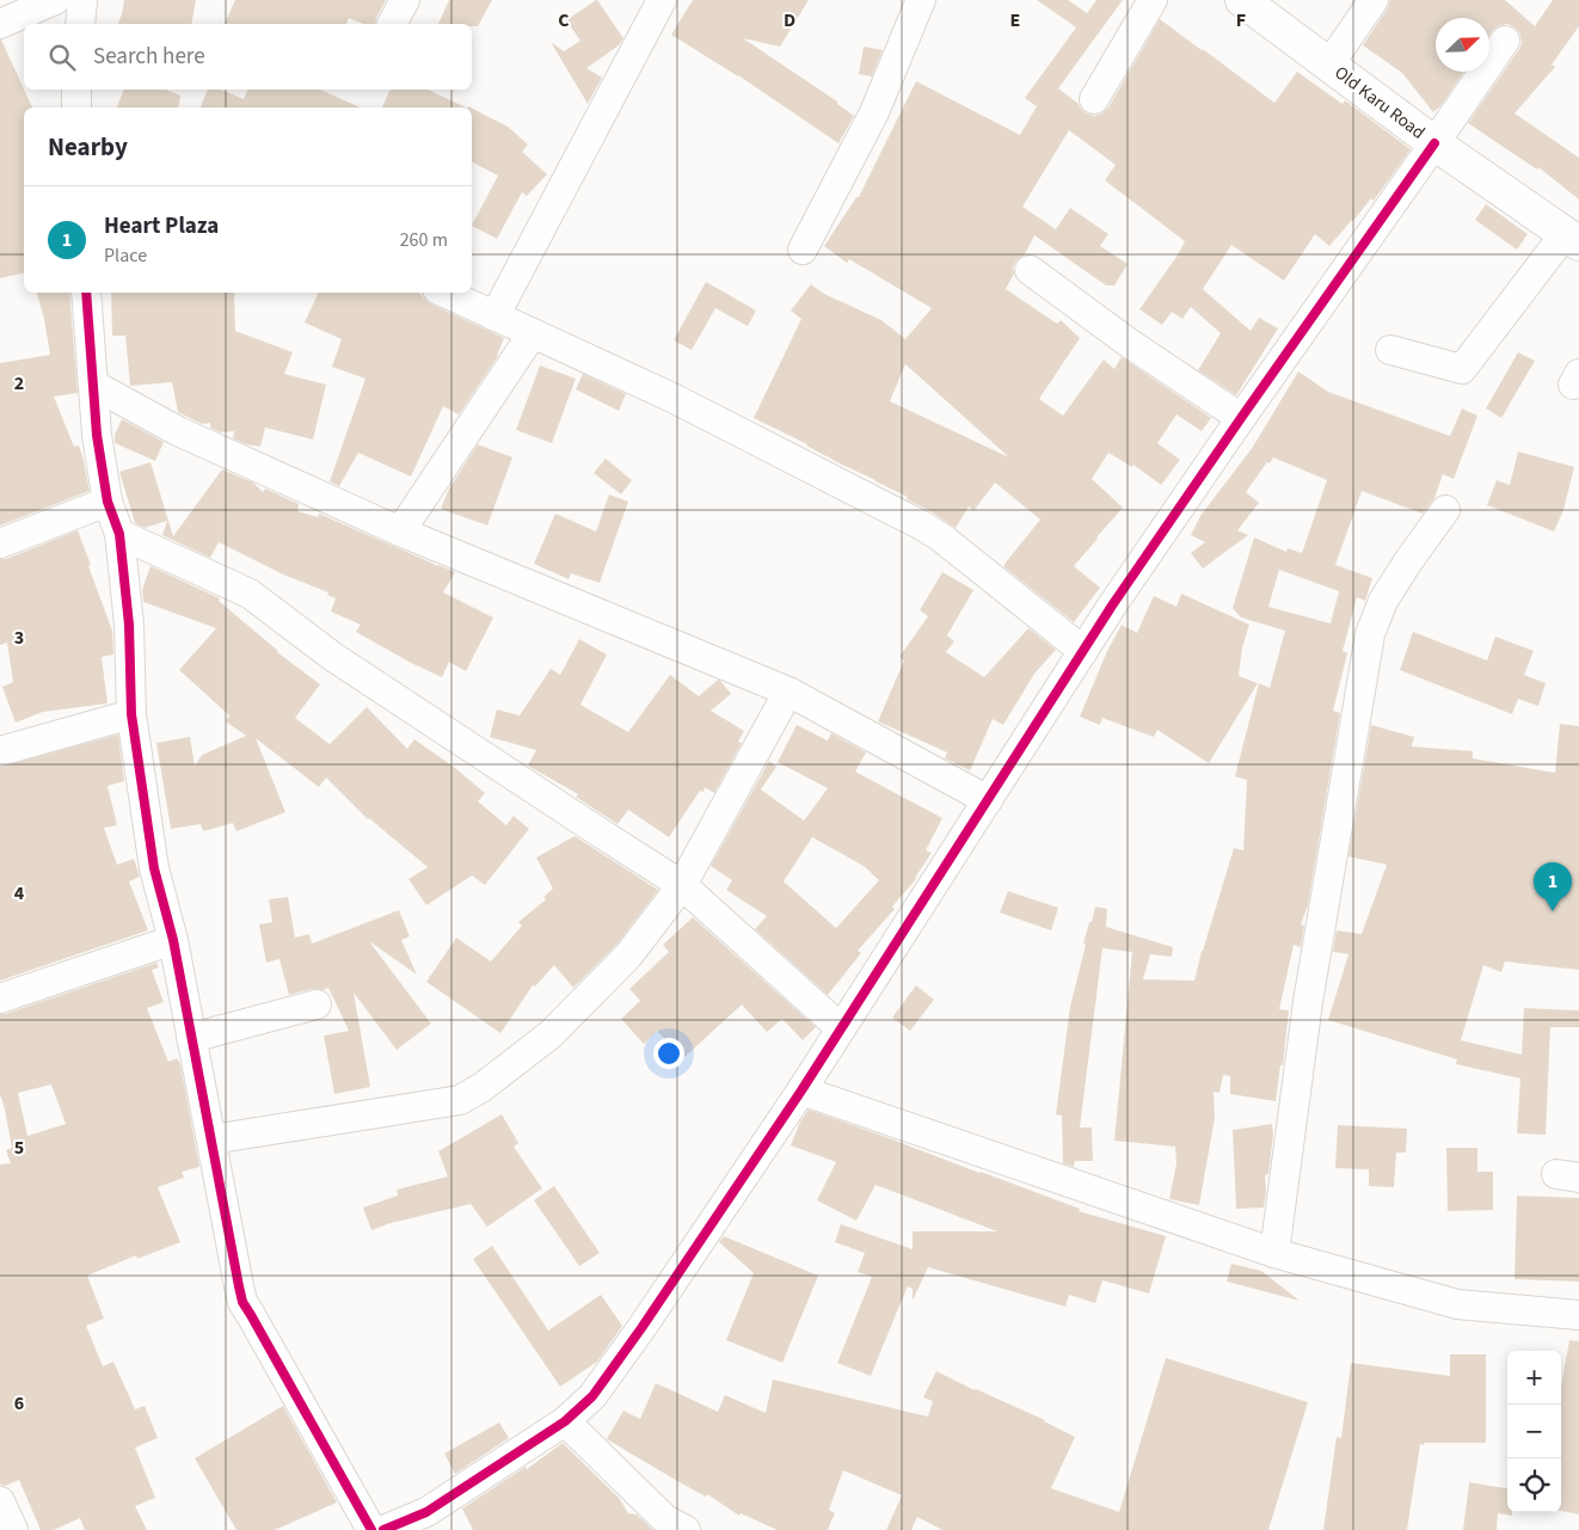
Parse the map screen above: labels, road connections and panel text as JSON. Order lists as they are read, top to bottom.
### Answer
{
  "streets": {
    "main road": ["Old Karu Road"]
  },
  "north": "top right",
  "page": {
    "search": "Search here",
    "heading": "Nearby",
    "list": [
      {
        "mark": "1",
        "name": "Heart Plaza",
        "note": "Place",
        "value": "260 m"
      }
    ],
    "pins": "1",
    "map_buttons": ["+", "−"]
  },
  "grid": {
    "columns": [
      "C",
      "D",
      "E",
      "F"
    ],
    "rows": [
      "2",
      "3",
      "4",
      "5",
      "6"
    ]
  }
}
